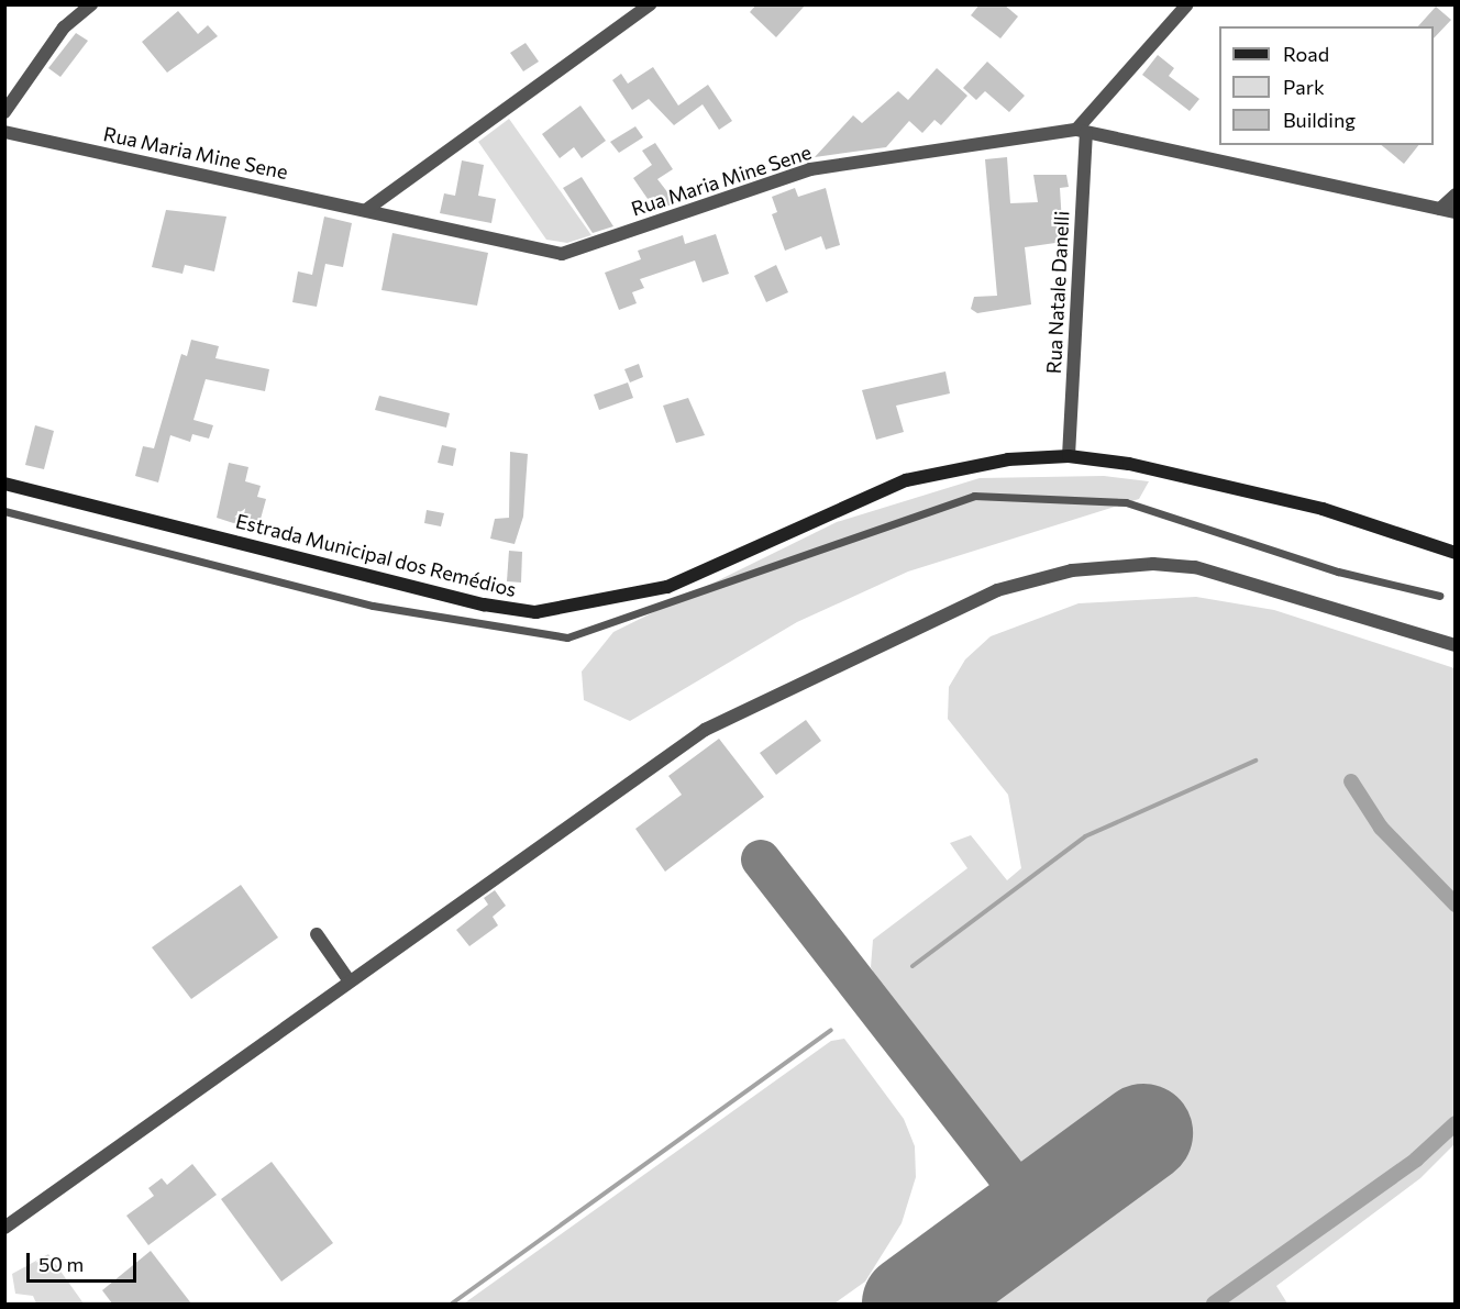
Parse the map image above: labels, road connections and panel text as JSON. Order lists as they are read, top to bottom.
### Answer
{
  "streets": {
    "main road": ["Estrada Municipal dos Remédios"],
    "street": ["Rua Maria Mine Sene", "Rua Natale Danelli"]
  },
  "crossings": [
    ["Rua Maria Mine Sene", "Rua Natale Danelli"],
    ["Rua Natale Danelli", "Estrada Municipal dos Remédios"]
  ],
  "legend": ["Road", "Park", "Building"],
  "scale_bar": "50 m"
}
